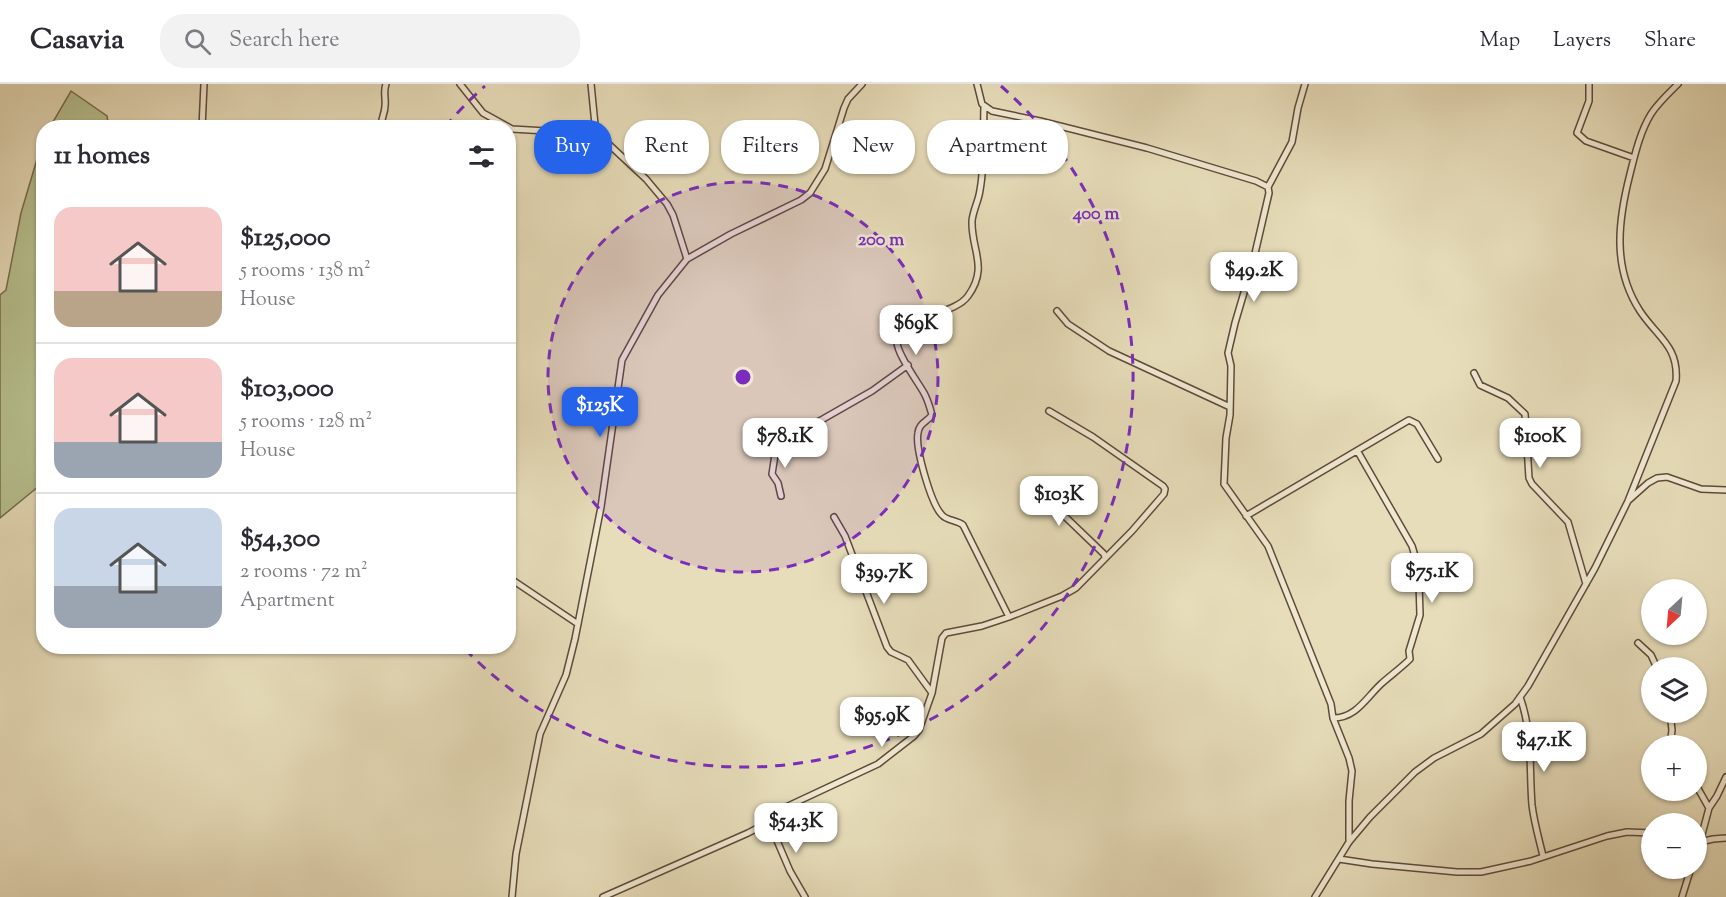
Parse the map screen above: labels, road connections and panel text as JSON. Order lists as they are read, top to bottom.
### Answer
{
  "north": "bottom left",
  "page": {
    "header": "Casavia",
    "search": "Search here",
    "nav": ["Map", "Layers", "Share"],
    "chip": [
      "Buy",
      "Rent",
      "Filters",
      "New",
      "Apartment"
    ],
    "heading": "11 homes",
    "list": [
      {
        "name": "$125,000",
        "note": "5 rooms · 138 m² · House"
      },
      {
        "name": "$103,000",
        "note": "5 rooms · 128 m² · House"
      },
      {
        "name": "$54,300",
        "note": "2 rooms · 72 m² · Apartment"
      }
    ],
    "price": [
      "$49.2K",
      "$69K",
      "$125K",
      "$78.1K",
      "$100K",
      "$103K",
      "$75.1K",
      "$39.7K",
      "$95.9K",
      "$47.1K",
      "$54.3K"
    ],
    "map_buttons": ["+", "−"]
  },
  "rings": ["400 m", "200 m"]
}
